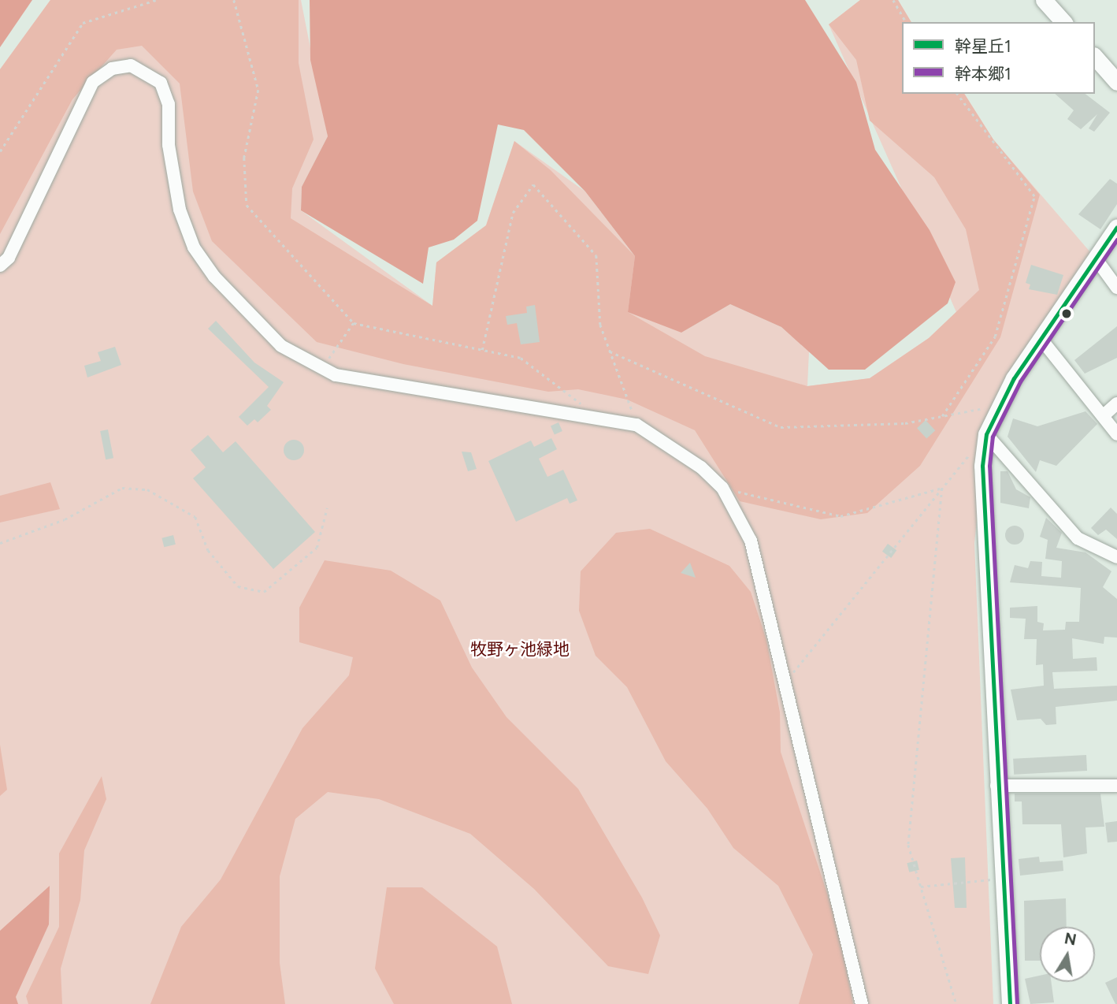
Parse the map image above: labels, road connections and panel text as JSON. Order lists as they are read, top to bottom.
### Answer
{
  "parks": ["牧野ヶ池緑地"],
  "lines": ["transit line 幹星丘1", "transit line 幹本郷1"],
  "legend": ["幹星丘1", "幹本郷1"],
  "north": "top"
}
